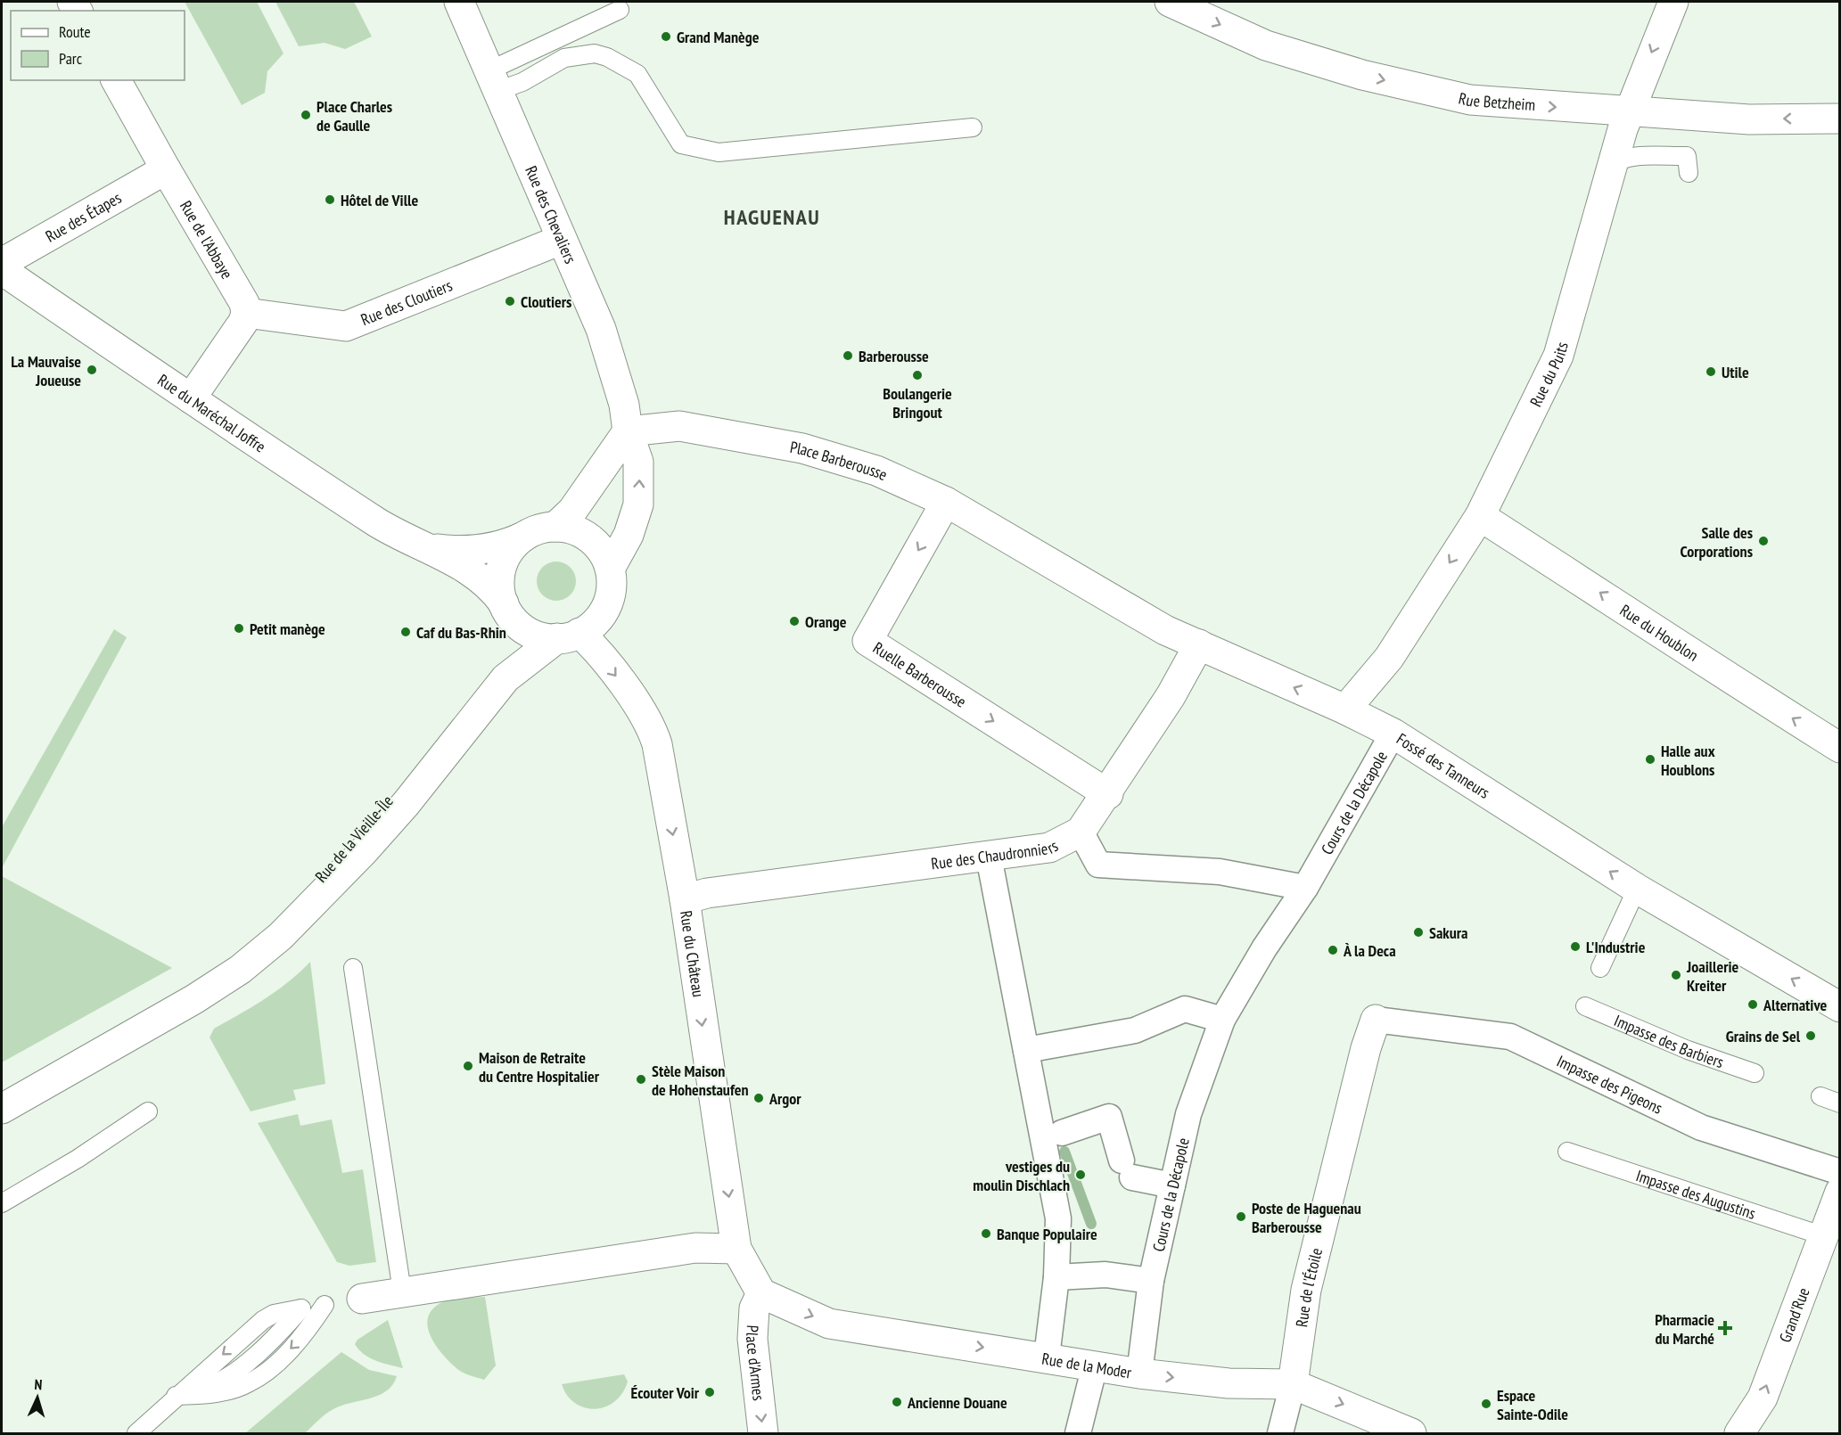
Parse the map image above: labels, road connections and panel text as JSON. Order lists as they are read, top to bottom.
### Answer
{
  "streets": {
    "street": [
      "Rue Betzheim",
      "Rue des Chevaliers",
      "Rue des Étapes",
      "Rue de l'Abbaye",
      "Rue des Cloutiers",
      "Rue du Puits",
      "Rue du Maréchal Joffre",
      "Place Barberousse",
      "Rue du Houblon",
      "Ruelle Barberousse",
      "Fossé des Tanneurs",
      "Cours de la Décapole",
      "Rue de la Vieille-Île",
      "Rue des Chaudronniers",
      "Rue du Château",
      "Impasse des Pigeons",
      "Rue de l'Étoile",
      "Grand'Rue",
      "Place d'Armes",
      "Rue de la Moder"
    ],
    "lane": ["Impasse des Barbiers", "Impasse des Augustins"]
  },
  "crossings": [
    ["Rue Betzheim", "Rue du Puits"],
    ["Rue des Chevaliers", "Rue des Cloutiers"],
    ["Rue des Chevaliers", "Place Barberousse"],
    ["Rue des Étapes", "Rue de l'Abbaye"],
    ["Rue de l'Abbaye", "Rue des Cloutiers"],
    ["Rue du Puits", "Rue du Houblon"],
    ["Rue du Puits", "Fossé des Tanneurs"],
    ["Rue du Maréchal Joffre", "Rue de la Vieille-Île"],
    ["Rue du Maréchal Joffre", "Rue du Château"],
    ["Place Barberousse", "Ruelle Barberousse"],
    ["Place Barberousse", "Fossé des Tanneurs"],
    ["Ruelle Barberousse", "Rue des Chaudronniers"],
    ["Fossé des Tanneurs", "Rue des Chaudronniers"],
    ["Cours de la Décapole", "Rue de la Moder"],
    ["Rue de la Vieille-Île", "Rue du Château"],
    ["Rue des Chaudronniers", "Rue du Château"],
    ["Rue du Château", "Place d'Armes"],
    ["Rue du Château", "Rue de la Moder"],
    ["Impasse des Pigeons", "Rue de l'Étoile"],
    ["Impasse des Augustins", "Grand'Rue"],
    ["Rue de l'Étoile", "Rue de la Moder"],
    ["Place d'Armes", "Rue de la Moder"]
  ],
  "one_way": [
    "Rue du Puits",
    "Rue du Houblon",
    "Fossé des Tanneurs",
    "Rue du Château",
    "Grand'Rue",
    "Place d'Armes",
    "Rue de la Moder"
  ],
  "districts": ["HAGUENAU"],
  "places": {
    "other": [
      "Grand Manège",
      "Place Charles de Gaulle",
      "Hôtel de Ville",
      "Cloutiers",
      "Barberousse",
      "La Mauvaise Joueuse",
      "Utile",
      "Boulangerie Bringout",
      "Salle des Corporations",
      "Orange",
      "Petit manège",
      "Caf du Bas-Rhin",
      "Halle aux Houblons",
      "Sakura",
      "L'Industrie",
      "À la Deca",
      "Joaillerie Kreiter",
      "Alternative",
      "Grains de Sel",
      "Maison de Retraite du Centre Hospitalier",
      "Stèle Maison de Hohenstaufen",
      "Argor",
      "vestiges du moulin Dischlach",
      "Poste de Haguenau Barberousse",
      "Banque Populaire",
      "Écouter Voir",
      "Ancienne Douane",
      "Espace Sainte-Odile"
    ],
    "health": ["Pharmacie du Marché"]
  },
  "legend": ["Route", "Parc"],
  "north": "top"
}
